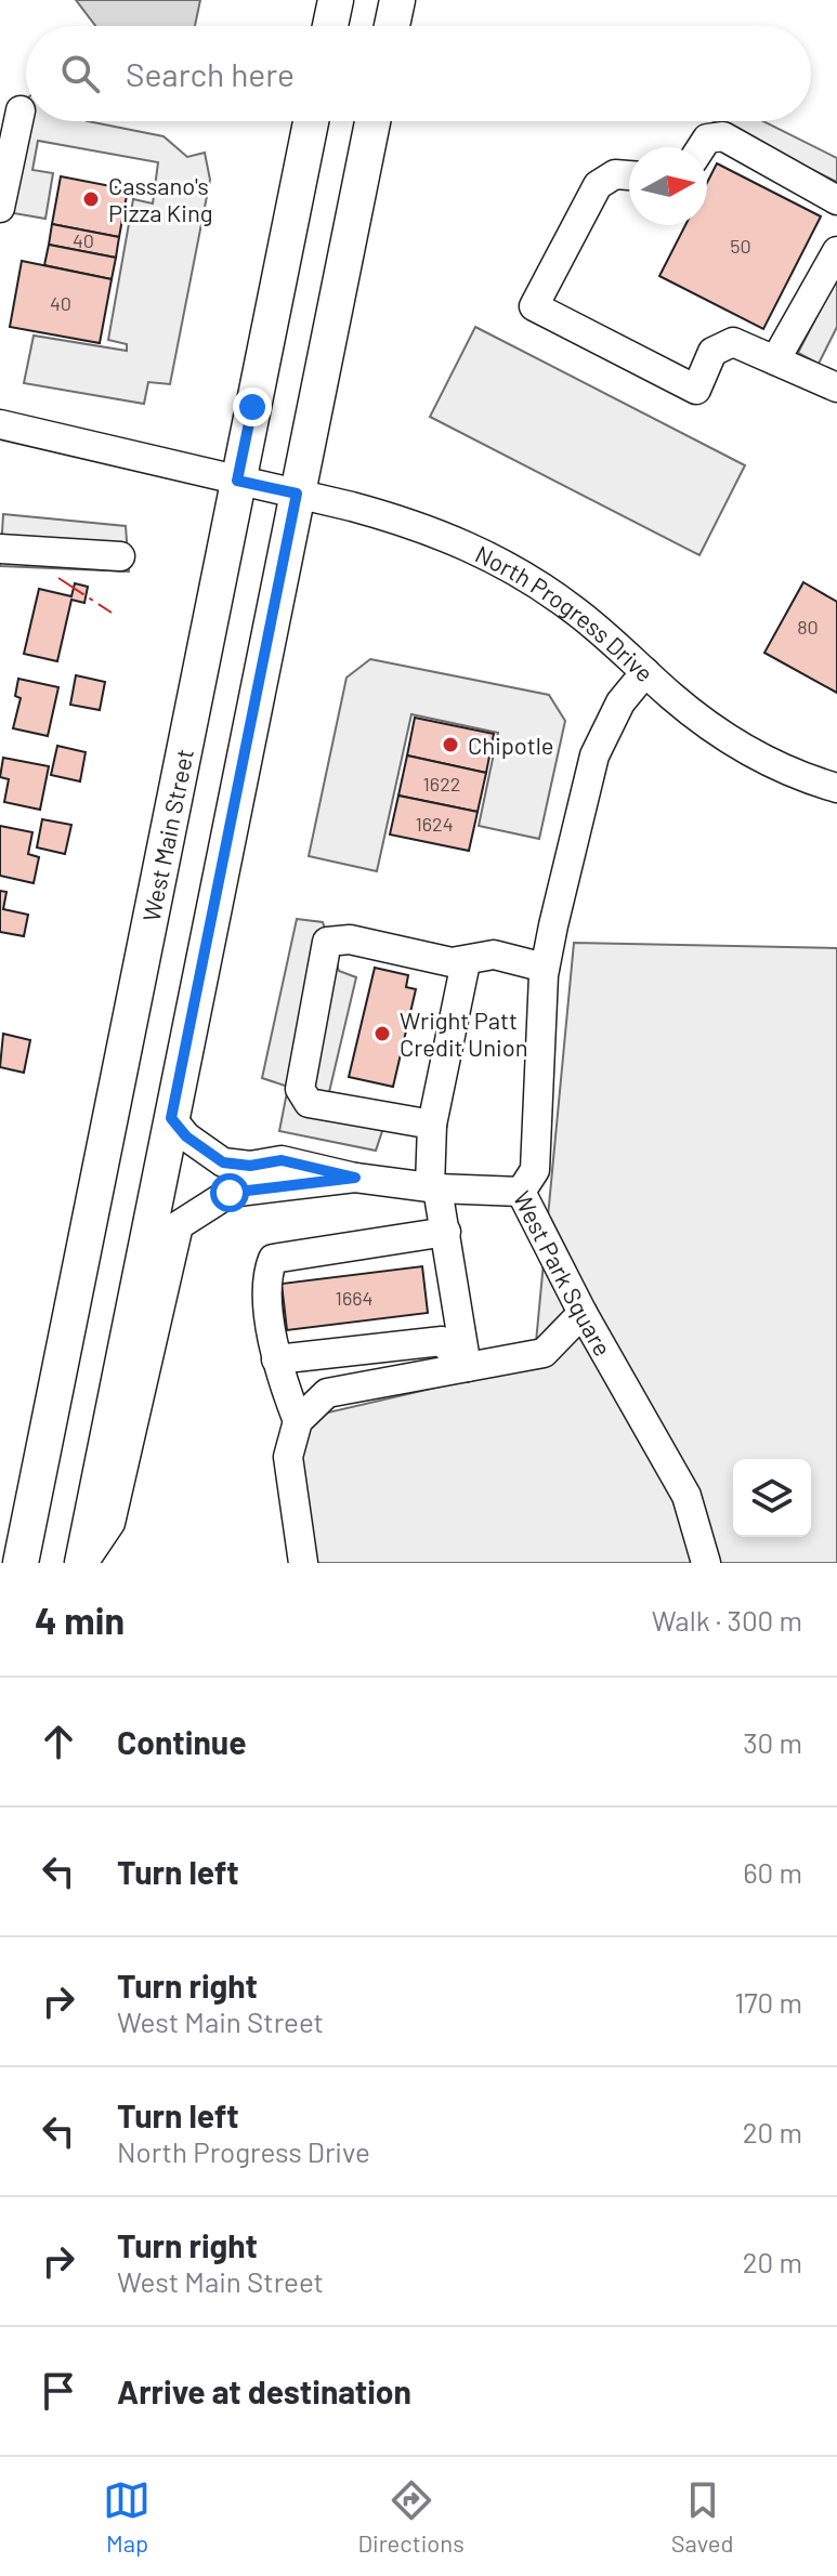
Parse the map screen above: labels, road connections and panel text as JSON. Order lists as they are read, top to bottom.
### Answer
{
  "streets": {
    "main road": ["West Main Street"],
    "street": ["North Progress Drive", "West Park Square"]
  },
  "crossings": [
    ["North Progress Drive", "West Main Street"],
    ["North Progress Drive", "West Park Square"]
  ],
  "places": ["Cassano's Pizza King", "Chipotle", "Wright Patt Credit Union"],
  "house_numbers": [
    "40",
    "50",
    "40",
    "80",
    "1622",
    "1624",
    "1664"
  ],
  "north": "right",
  "page": {
    "search": "Search here",
    "heading": ["4 min", "Walk · 300 m"],
    "list": [
      ["Continue", "30 m"],
      ["Turn left", "60 m"],
      ["Turn right", "West Main Street", "170 m"],
      ["Turn left", "North Progress Drive", "20 m"],
      ["Turn right", "West Main Street", "20 m"],
      "Arrive at destination"
    ],
    "nav": ["Map", "Directions", "Saved"]
  }
}
